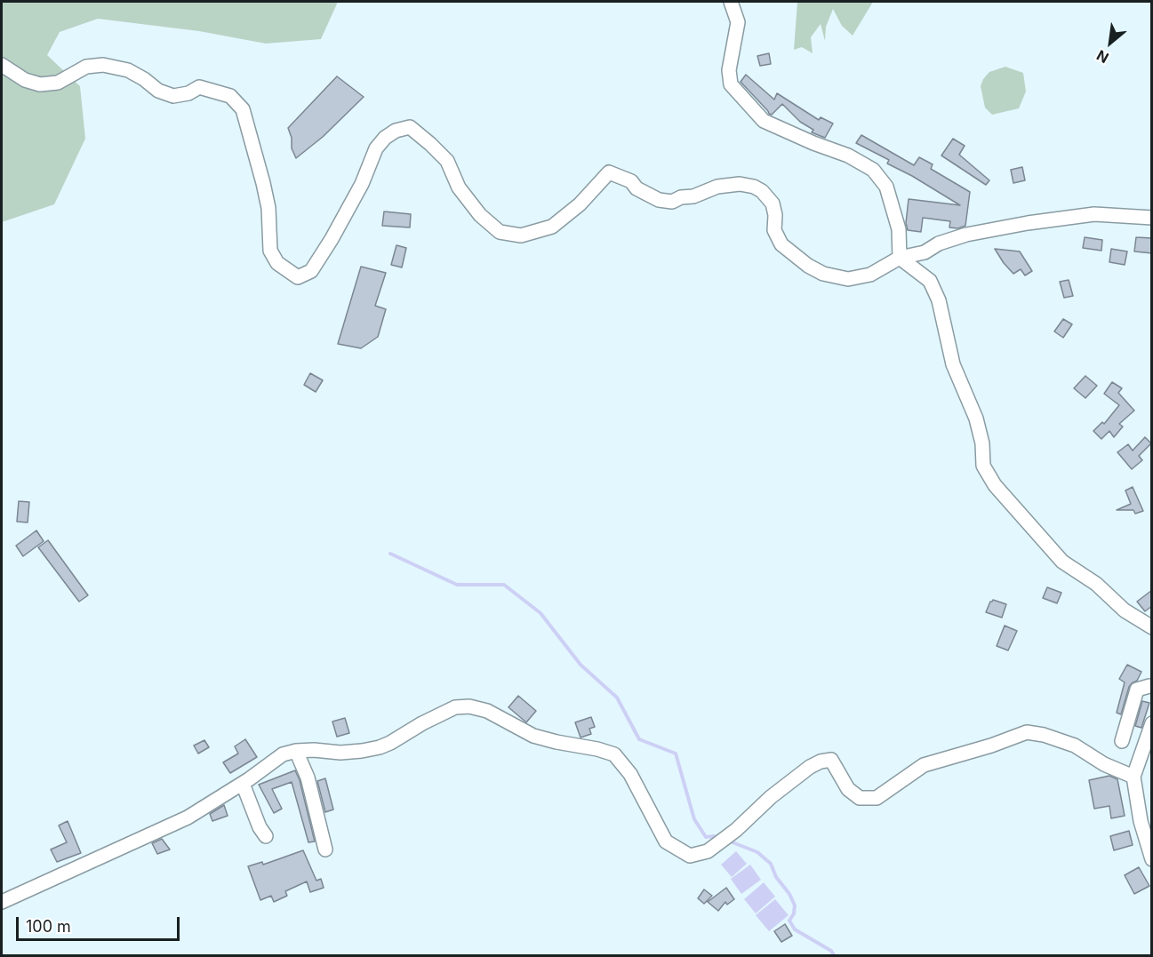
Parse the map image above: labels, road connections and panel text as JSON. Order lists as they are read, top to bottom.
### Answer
{
  "scale_bar": "100 m",
  "north": "bottom left"
}
